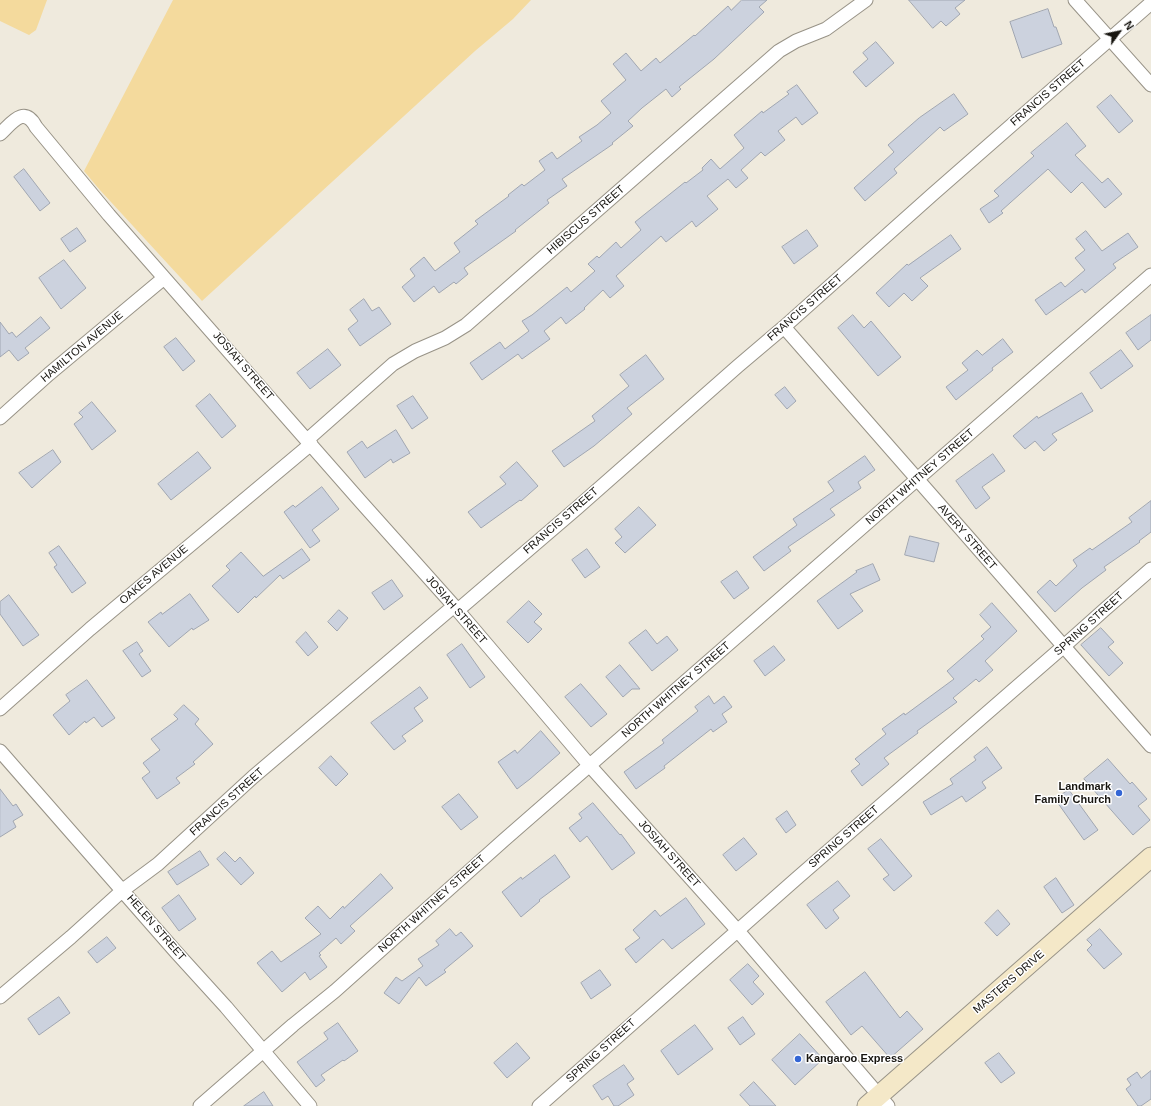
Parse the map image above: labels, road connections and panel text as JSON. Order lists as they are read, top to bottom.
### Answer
{
  "streets": {
    "street": [
      "FRANCIS STREET",
      "HIBISCUS STREET",
      "HAMILTON AVENUE",
      "JOSIAH STREET",
      "NORTH WHITNEY STREET",
      "AVERY STREET",
      "OAKES AVENUE",
      "SPRING STREET",
      "HELEN STREET",
      "MASTERS DRIVE"
    ]
  },
  "crossings": [
    ["FRANCIS STREET", "JOSIAH STREET"],
    ["FRANCIS STREET", "AVERY STREET"],
    ["FRANCIS STREET", "HELEN STREET"],
    ["HIBISCUS STREET", "JOSIAH STREET"],
    ["HIBISCUS STREET", "OAKES AVENUE"],
    ["HAMILTON AVENUE", "JOSIAH STREET"],
    ["JOSIAH STREET", "NORTH WHITNEY STREET"],
    ["JOSIAH STREET", "OAKES AVENUE"],
    ["JOSIAH STREET", "SPRING STREET"],
    ["JOSIAH STREET", "MASTERS DRIVE"],
    ["NORTH WHITNEY STREET", "AVERY STREET"],
    ["NORTH WHITNEY STREET", "HELEN STREET"],
    ["AVERY STREET", "SPRING STREET"]
  ],
  "places": ["Landmark Family Church", "Kangaroo Express"],
  "north": "top right"
}
